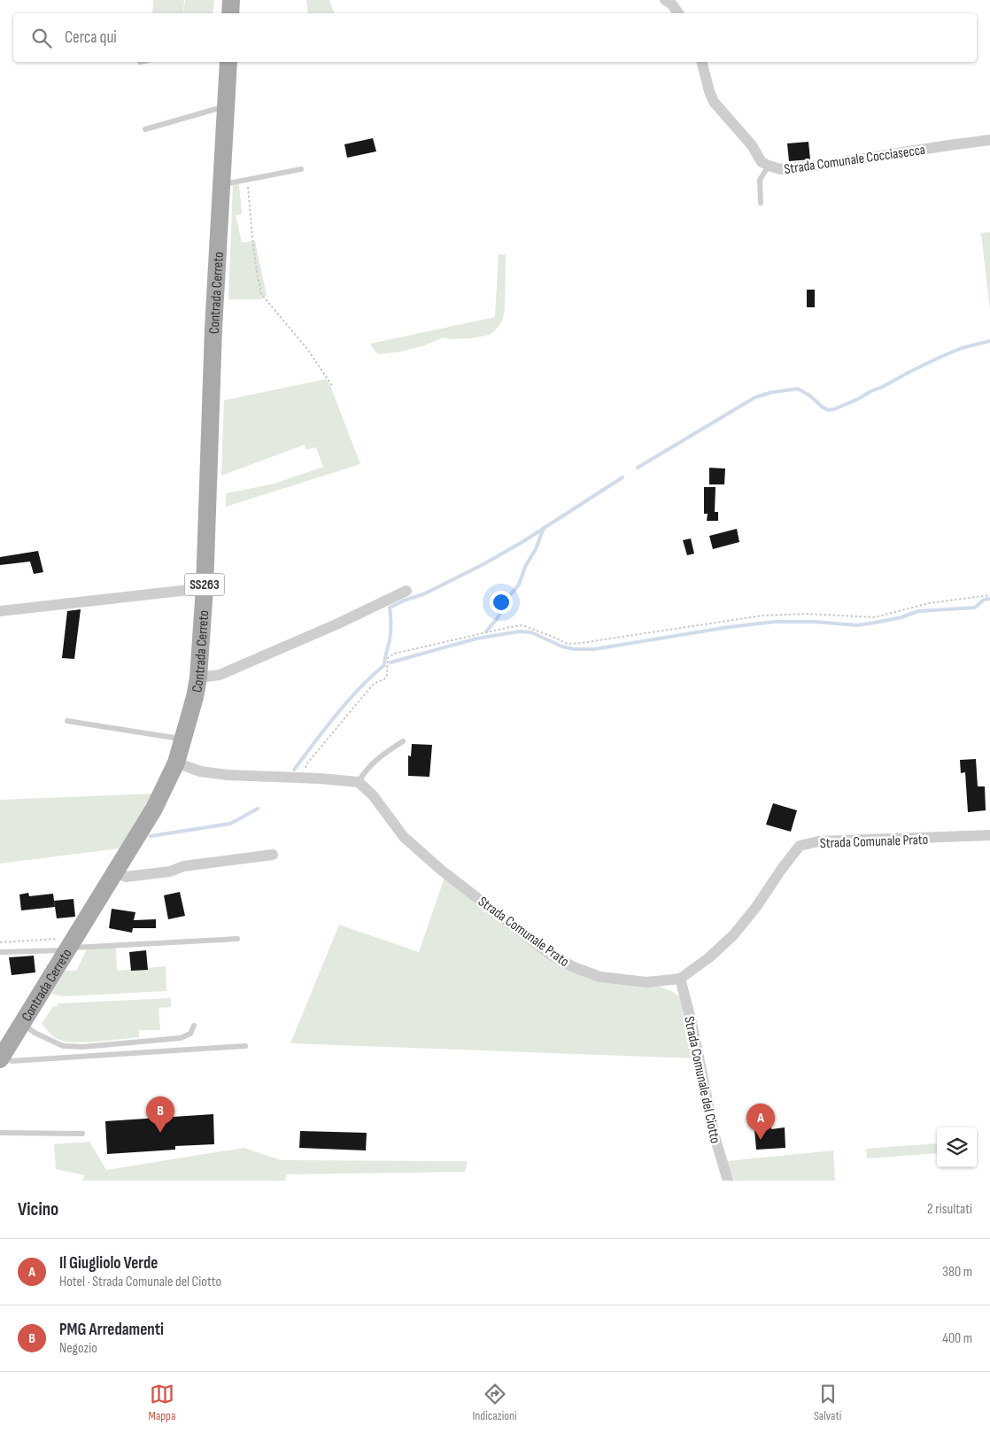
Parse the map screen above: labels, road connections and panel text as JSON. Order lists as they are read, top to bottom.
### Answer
{
  "streets": {
    "main road": ["Contrada Cerreto", "SS263"],
    "street": ["Strada Comunale Cocciasecca", "Strada Comunale Prato", "Strada Comunale del Ciotto"]
  },
  "crossings": [
    ["Strada Comunale Prato", "Strada Comunale del Ciotto"]
  ],
  "page": {
    "search": "Cerca qui",
    "pins": ["B", "A"],
    "heading": ["Vicino", "2 risultati"],
    "list": [
      {
        "mark": "A",
        "name": "Il Giugliolo Verde",
        "note": "Hotel · Strada Comunale del Ciotto",
        "value": "380 m"
      },
      {
        "mark": "B",
        "name": "PMG Arredamenti",
        "note": "Negozio",
        "value": "400 m"
      }
    ],
    "nav": ["Mappa", "Indicazioni", "Salvati"]
  }
}
